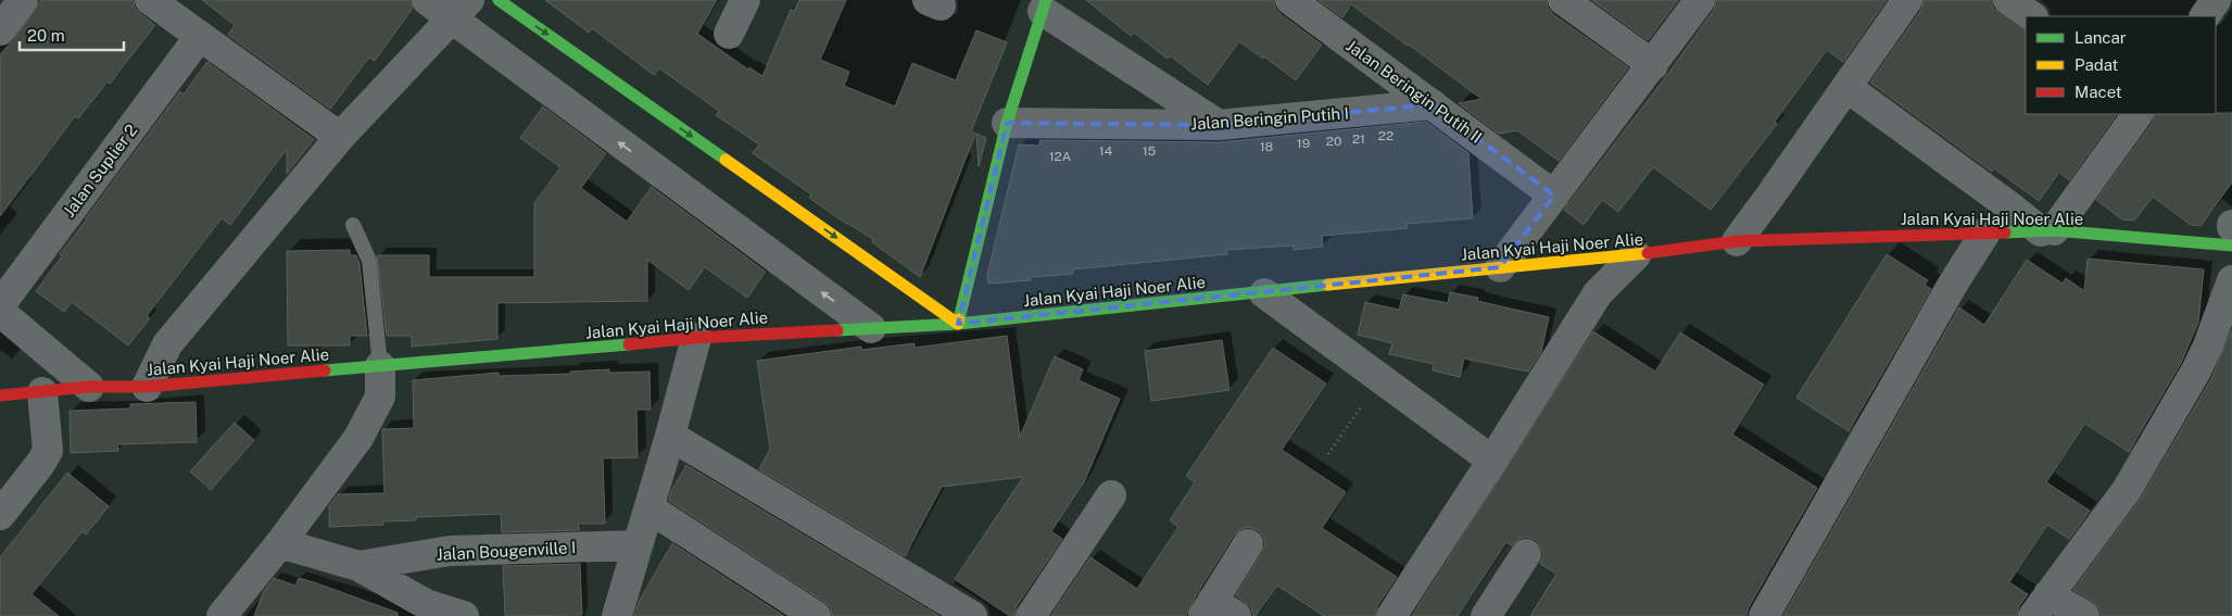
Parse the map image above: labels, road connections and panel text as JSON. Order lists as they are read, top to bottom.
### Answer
{
  "streets": {
    "street": [
      "Jalan Beringin Putih II",
      "Jalan Beringin Putih I",
      "Jalan Suplier 2",
      "Jalan Kyai Haji Noer Alie",
      "Jalan Bougenville I"
    ]
  },
  "crossings": [
    ["Jalan Beringin Putih II", "Jalan Beringin Putih I"]
  ],
  "house_numbers": [
    "22",
    "21",
    "20",
    "19",
    "18",
    "14",
    "15",
    "12A"
  ],
  "legend": ["Lancar", "Padat", "Macet"],
  "scale_bar": "20 m"
}
